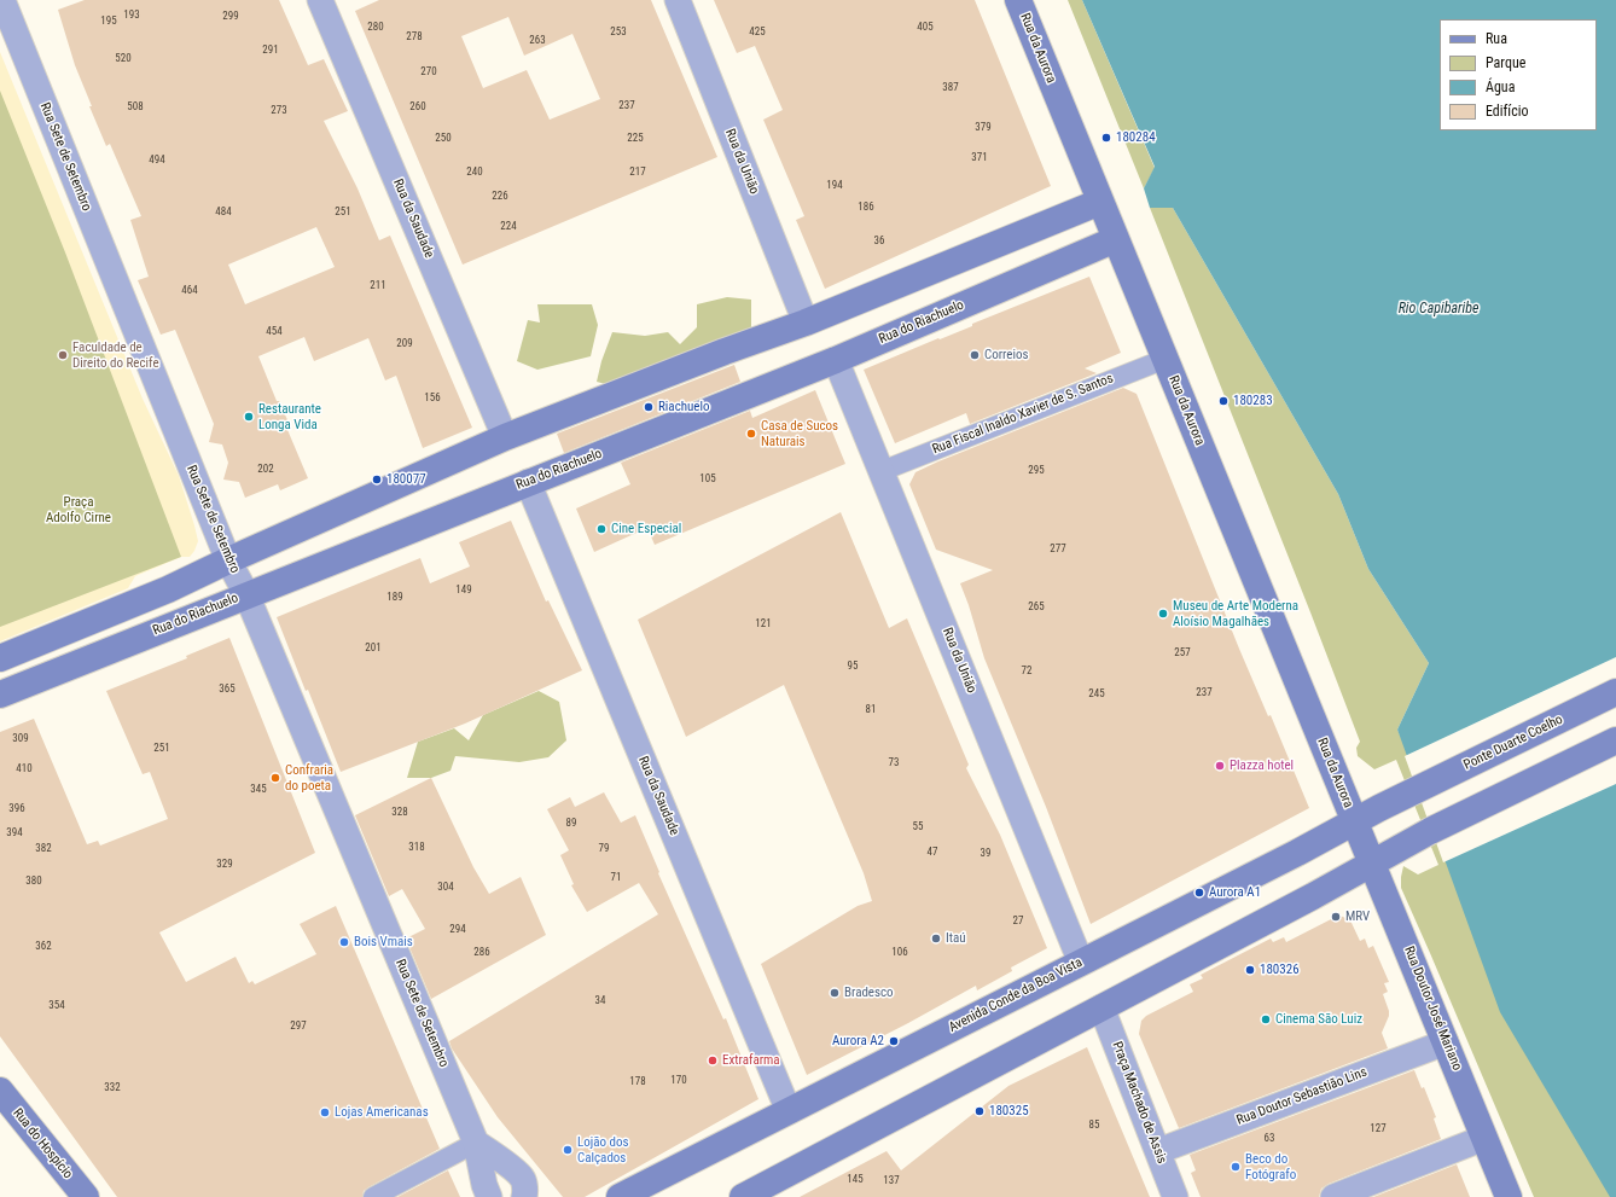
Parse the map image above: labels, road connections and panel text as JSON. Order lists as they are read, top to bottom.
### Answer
{
  "streets": {
    "main road": [
      "Rua da Aurora",
      "Rua do Riachuelo",
      "Ponte Duarte Coelho",
      "Avenida Conde da Boa Vista",
      "Rua Doutor José Mariano",
      "Rua do Hospício"
    ],
    "street": [
      "Rua Sete de Setembro",
      "Rua da União",
      "Rua da Saudade",
      "Rua Fiscal Inaldo Xavier de S. Santos",
      "Rua Doutor Sebastião Lins",
      "Praça Machado de Assis"
    ]
  },
  "crossings": [
    ["Rua da Aurora", "Rua do Riachuelo"],
    ["Rua da Aurora", "Rua Fiscal Inaldo Xavier de S. Santos"],
    ["Rua da Aurora", "Avenida Conde da Boa Vista"],
    ["Rua da Aurora", "Rua Doutor José Mariano"],
    ["Rua Sete de Setembro", "Rua do Riachuelo"],
    ["Rua da União", "Rua do Riachuelo"],
    ["Rua da União", "Rua Fiscal Inaldo Xavier de S. Santos"],
    ["Rua da União", "Avenida Conde da Boa Vista"],
    ["Rua da Saudade", "Rua do Riachuelo"],
    ["Rua da Saudade", "Avenida Conde da Boa Vista"],
    ["Ponte Duarte Coelho", "Avenida Conde da Boa Vista"],
    ["Avenida Conde da Boa Vista", "Rua Doutor José Mariano"],
    ["Rua Doutor José Mariano", "Rua Doutor Sebastião Lins"],
    ["Rua Doutor Sebastião Lins", "Praça Machado de Assis"]
  ],
  "water": ["Rio Capibaribe"],
  "parks": ["Praça Adolfo Cirne"],
  "places": [
    "180284",
    "Faculdade de Direito do Recife",
    "Correios",
    "180283",
    "Riachuelo",
    "Restaurante Longa Vida",
    "Casa de Sucos Naturais",
    "180077",
    "Cine Especial",
    "Museu de Arte Moderna Aloísio Magalhães",
    "Plazza hotel",
    "Confraria do poeta",
    "Aurora A1",
    "MRV",
    "Itaú",
    "Bois Vmais",
    "180326",
    "Bradesco",
    "Cinema São Luiz",
    "Aurora A2",
    "Extrafarma",
    "180325",
    "Lojas Americanas",
    "Lojão dos Calçados",
    "Beco do Fotógrafo"
  ],
  "house_numbers": [
    "193",
    "299",
    "195",
    "280",
    "405",
    "253",
    "425",
    "278",
    "263",
    "291",
    "520",
    "270",
    "387",
    "237",
    "508",
    "260",
    "273",
    "379",
    "250",
    "225",
    "371",
    "494",
    "240",
    "217",
    "194",
    "226",
    "186",
    "484",
    "251",
    "224",
    "36",
    "211",
    "464",
    "454",
    "209",
    "156",
    "202",
    "295",
    "105",
    "277",
    "149",
    "189",
    "265",
    "121",
    "201",
    "257",
    "95",
    "72",
    "365",
    "237",
    "245",
    "81",
    "309",
    "251",
    "73",
    "410",
    "345",
    "396",
    "328",
    "89",
    "55",
    "394",
    "318",
    "382",
    "79",
    "47",
    "39",
    "329",
    "71",
    "380",
    "304",
    "27",
    "294",
    "362",
    "286",
    "106",
    "34",
    "354",
    "297",
    "170",
    "178",
    "332",
    "85",
    "127",
    "63",
    "145",
    "137"
  ],
  "legend": [
    "Rua",
    "Parque",
    "Água",
    "Edifício"
  ]
}
